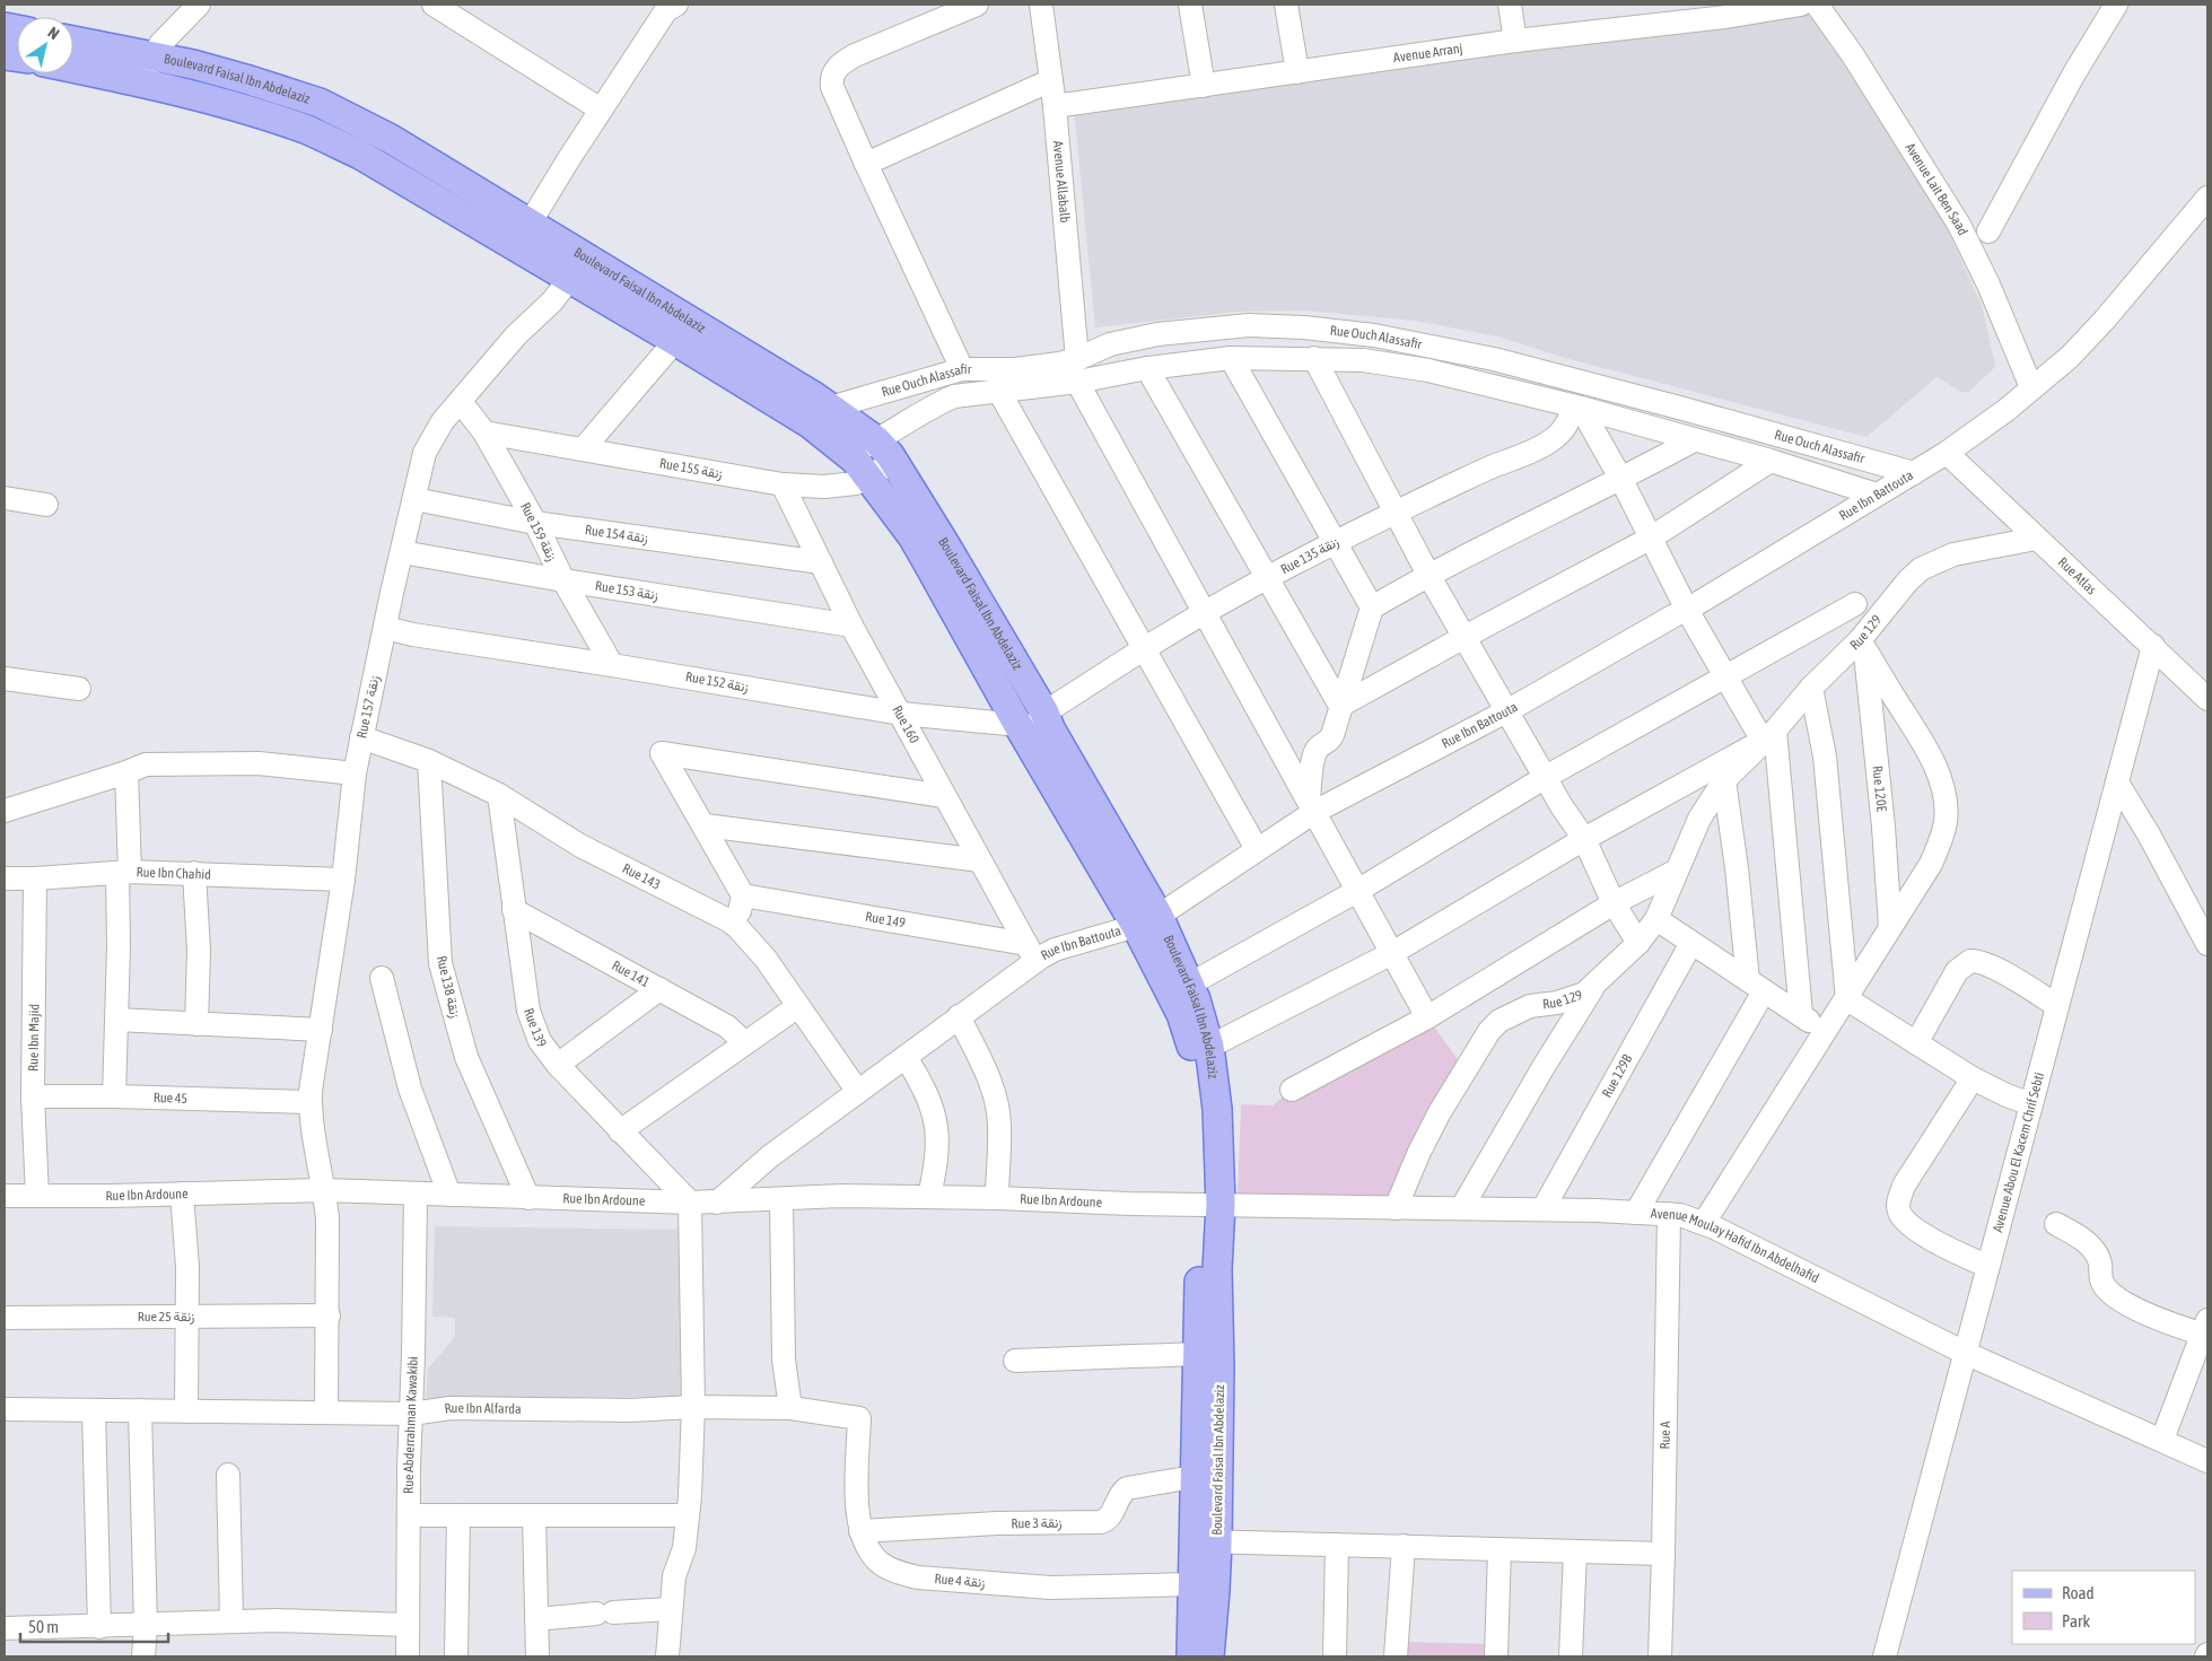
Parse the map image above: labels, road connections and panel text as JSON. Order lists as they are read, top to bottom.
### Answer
{
  "streets": {
    "main road": ["Boulevard Faisal Ibn Abdelaziz"],
    "street": [
      "Avenue Arranj",
      "Avenue Allabalb",
      "Avenue Lait Ben Saad",
      "Rue Ouch Alassafir",
      "Rue 155 زنقة",
      "Rue Ibn Battouta",
      "Rue 159 زنقة",
      "Rue 154 زنقة",
      "Rue 135 زنقة",
      "Rue Atlas",
      "Rue 153 زنقة",
      "Rue 129",
      "Rue 152 زنقة",
      "Rue 157 زنقة",
      "Rue 160",
      "Rue 120E",
      "Rue Ibn Chahid",
      "Rue 143",
      "Rue 149",
      "Rue 141",
      "Rue 138 زنقة",
      "Rue 139",
      "Rue Ibn Majid",
      "Rue 129B",
      "Rue 45",
      "Avenue Abou El Kacem Chrif Sebti",
      "Rue Ibn Ardoune",
      "Avenue Moulay Hafid Ibn Abdelhafid",
      "Rue 25 زنقة",
      "Rue Ibn Alfarda",
      "Rue Abderrahman Kawakibi",
      "Rue A",
      "Rue 3 زنقة",
      "Rue 4 زنقة"
    ]
  },
  "crossings": [
    ["Avenue Arranj", "Avenue Allabalb"],
    ["Boulevard Faisal Ibn Abdelaziz", "Rue Ouch Alassafir"],
    ["Boulevard Faisal Ibn Abdelaziz", "Rue 155 زنقة"],
    ["Boulevard Faisal Ibn Abdelaziz", "Rue Ibn Battouta"],
    ["Boulevard Faisal Ibn Abdelaziz", "Rue 135 زنقة"],
    ["Boulevard Faisal Ibn Abdelaziz", "Rue 152 زنقة"],
    ["Boulevard Faisal Ibn Abdelaziz", "Rue 157 زنقة"],
    ["Boulevard Faisal Ibn Abdelaziz", "Rue Ibn Ardoune"],
    ["Boulevard Faisal Ibn Abdelaziz", "Avenue Moulay Hafid Ibn Abdelhafid"],
    ["Boulevard Faisal Ibn Abdelaziz", "Rue 3 زنقة"],
    ["Boulevard Faisal Ibn Abdelaziz", "Rue 4 زنقة"],
    ["Avenue Allabalb", "Rue Ouch Alassafir"],
    ["Avenue Lait Ben Saad", "Rue Ibn Battouta"],
    ["Rue Ouch Alassafir", "Rue 155 زنقة"],
    ["Rue Ouch Alassafir", "Rue Ibn Battouta"],
    ["Rue Ouch Alassafir", "Rue 135 زنقة"],
    ["Rue 155 زنقة", "Rue 159 زنقة"],
    ["Rue 155 زنقة", "Rue 160"],
    ["Rue Ibn Battouta", "Rue Atlas"],
    ["Rue Ibn Battouta", "Rue 160"],
    ["Rue Ibn Battouta", "Rue 143"],
    ["Rue Ibn Battouta", "Rue 149"],
    ["Rue Ibn Battouta", "Rue Ibn Ardoune"],
    ["Rue 159 زنقة", "Rue 154 زنقة"],
    ["Rue 159 زنقة", "Rue 153 زنقة"],
    ["Rue 159 زنقة", "Rue 152 زنقة"],
    ["Rue 159 زنقة", "Rue 157 زنقة"],
    ["Rue 154 زنقة", "Rue 157 زنقة"],
    ["Rue 154 زنقة", "Rue 160"],
    ["Rue 135 زنقة", "Rue 152 زنقة"],
    ["Rue Atlas", "Rue 129"],
    ["Rue Atlas", "Avenue Abou El Kacem Chrif Sebti"],
    ["Rue 153 زنقة", "Rue 157 زنقة"],
    ["Rue 153 زنقة", "Rue 160"],
    ["Rue 129", "Rue 120E"],
    ["Rue 129", "Avenue Moulay Hafid Ibn Abdelhafid"],
    ["Rue 152 زنقة", "Rue 157 زنقة"],
    ["Rue 152 زنقة", "Rue 160"],
    ["Rue 157 زنقة", "Rue Ibn Chahid"],
    ["Rue 157 زنقة", "Rue 143"],
    ["Rue 157 زنقة", "Rue 45"],
    ["Rue 157 زنقة", "Rue Ibn Ardoune"],
    ["Rue 157 زنقة", "Rue 25 زنقة"],
    ["Rue 157 زنقة", "Rue Ibn Alfarda"],
    ["Rue 160", "Rue 149"],
    ["Rue Ibn Chahid", "Rue Ibn Majid"],
    ["Rue 143", "Rue 138 زنقة"],
    ["Rue 143", "Rue 139"],
    ["Rue 141", "Rue 139"],
    ["Rue 138 زنقة", "Rue Ibn Ardoune"],
    ["Rue 139", "Rue Ibn Ardoune"],
    ["Rue Ibn Majid", "Rue 45"],
    ["Rue Ibn Majid", "Rue Ibn Ardoune"],
    ["Rue 129B", "Avenue Moulay Hafid Ibn Abdelhafid"],
    ["Avenue Abou El Kacem Chrif Sebti", "Avenue Moulay Hafid Ibn Abdelhafid"],
    ["Rue Ibn Ardoune", "Avenue Moulay Hafid Ibn Abdelhafid"],
    ["Rue Ibn Ardoune", "Rue Abderrahman Kawakibi"],
    ["Avenue Moulay Hafid Ibn Abdelhafid", "Rue A"],
    ["Rue Ibn Alfarda", "Rue Abderrahman Kawakibi"],
    ["Rue Ibn Alfarda", "Rue 4 زنقة"],
    ["Rue 3 زنقة", "Rue 4 زنقة"]
  ],
  "legend": ["Road", "Park"],
  "scale_bar": "50 m",
  "north": "top right"
}
